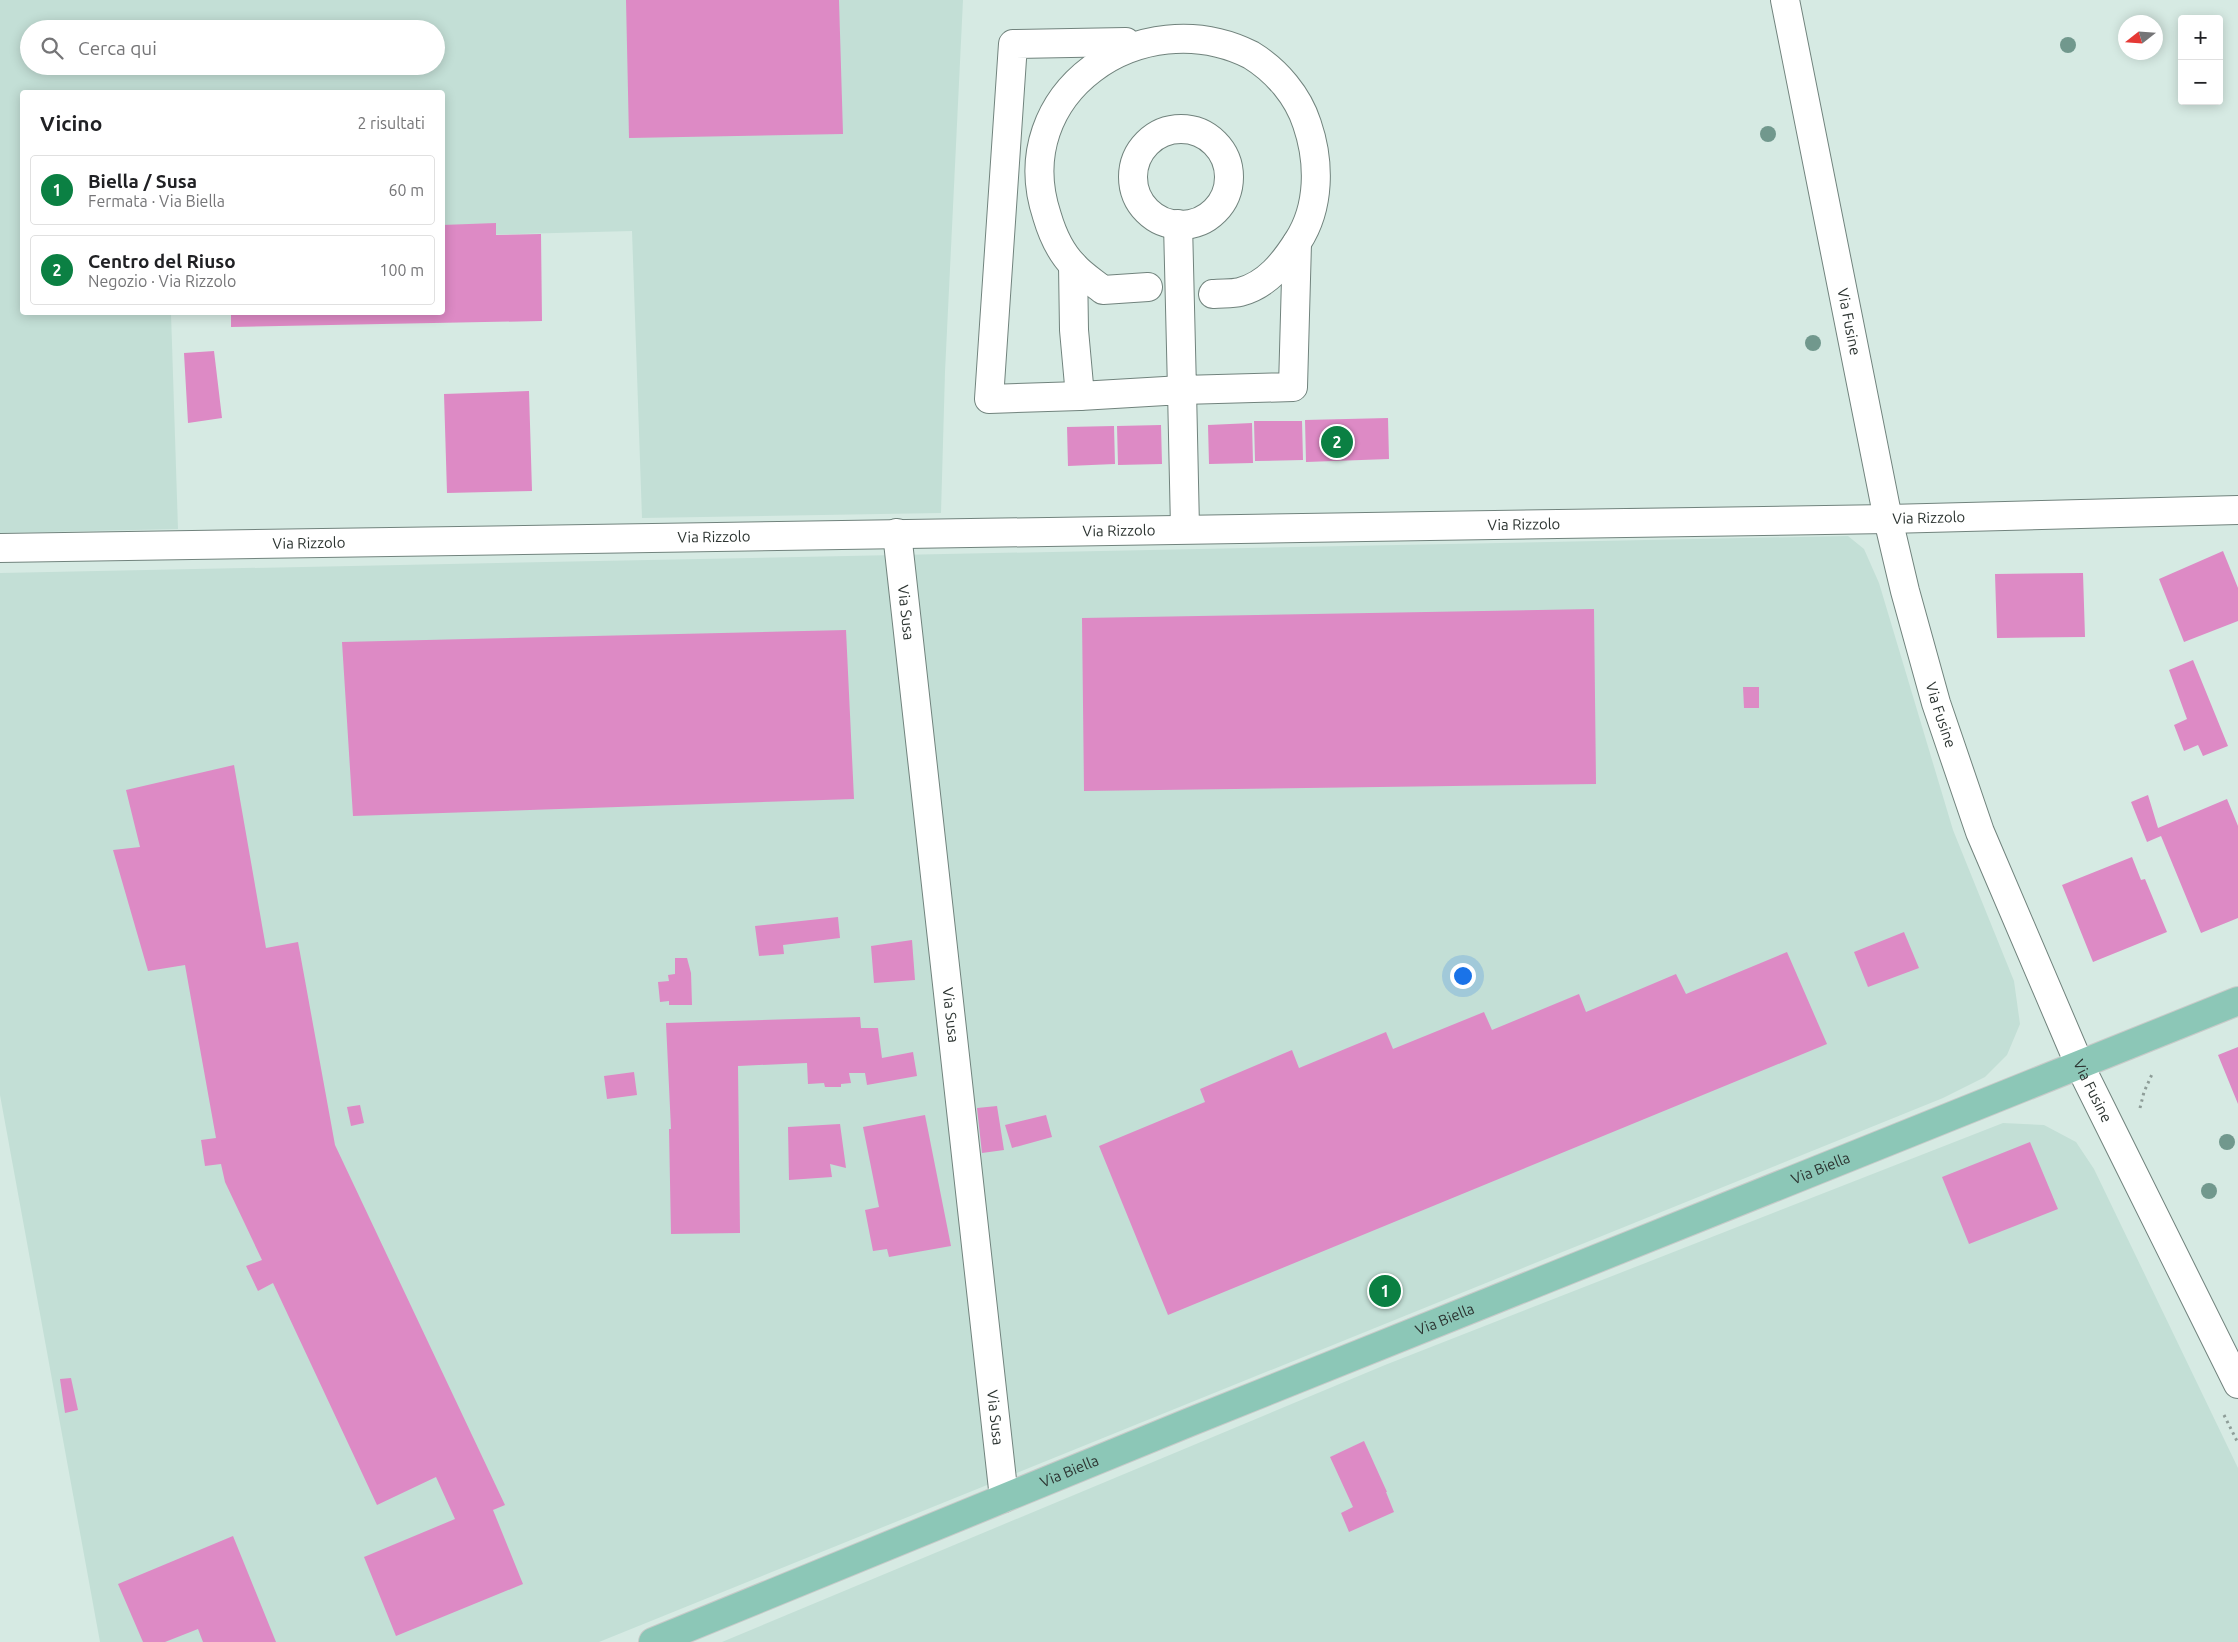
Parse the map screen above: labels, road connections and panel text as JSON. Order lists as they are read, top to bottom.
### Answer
{
  "streets": {
    "main road": ["Via Biella"],
    "street": ["Via Fusine", "Via Rizzolo", "Via Susa"]
  },
  "crossings": [
    ["Via Fusine", "Via Rizzolo"],
    ["Via Fusine", "Via Biella"],
    ["Via Rizzolo", "Via Susa"],
    ["Via Susa", "Via Biella"]
  ],
  "north": "left",
  "page": {
    "map_buttons": ["+", "−"],
    "search": "Cerca qui",
    "heading": ["Vicino", "2 risultati"],
    "list": [
      {
        "mark": "1",
        "name": "Biella / Susa",
        "note": "Fermata · Via Biella",
        "value": "60 m"
      },
      {
        "mark": "2",
        "name": "Centro del Riuso",
        "note": "Negozio · Via Rizzolo",
        "value": "100 m"
      }
    ],
    "pins": ["2", "1"]
  }
}
